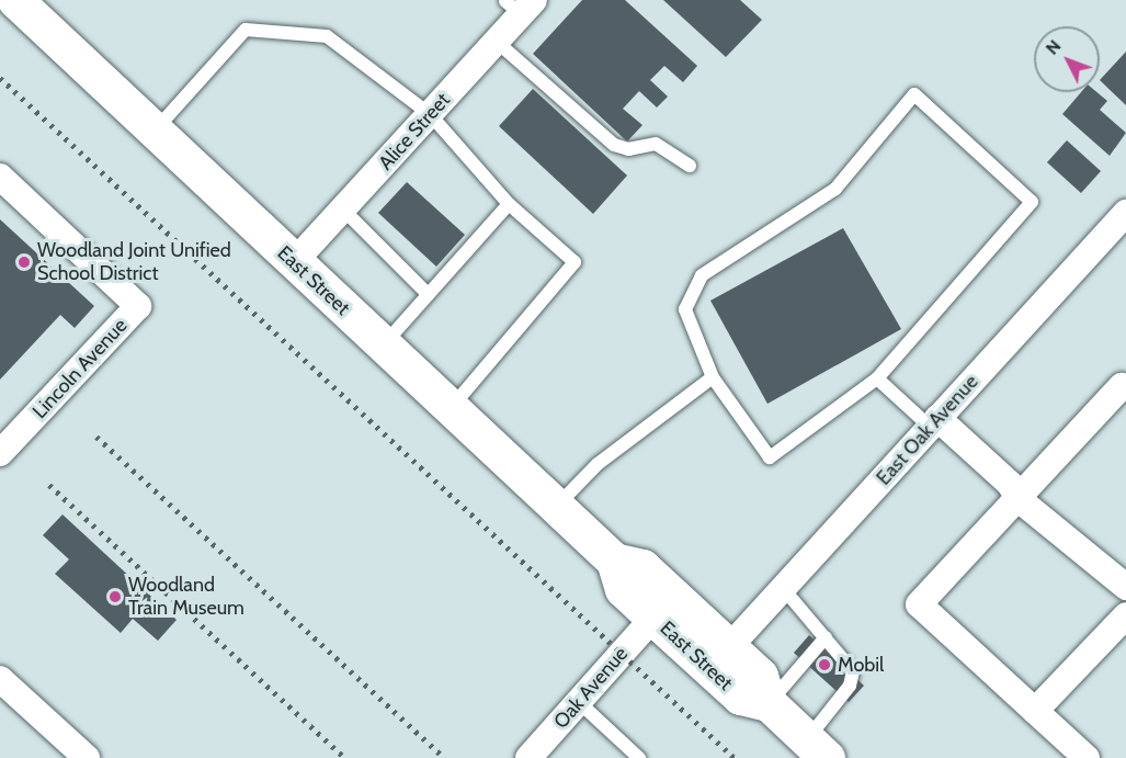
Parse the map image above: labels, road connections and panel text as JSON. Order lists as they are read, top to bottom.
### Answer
{
  "streets": {
    "main road": ["East Street"],
    "street": [
      "Alice Street",
      "Lincoln Avenue",
      "East Oak Avenue",
      "Oak Avenue"
    ]
  },
  "crossings": [
    ["Alice Street", "East Street"],
    ["East Street", "East Oak Avenue"],
    ["East Street", "Oak Avenue"]
  ],
  "places": ["Woodland Joint Unified School District", "Woodland Train Museum", "Mobil"],
  "north": "top left"
}
